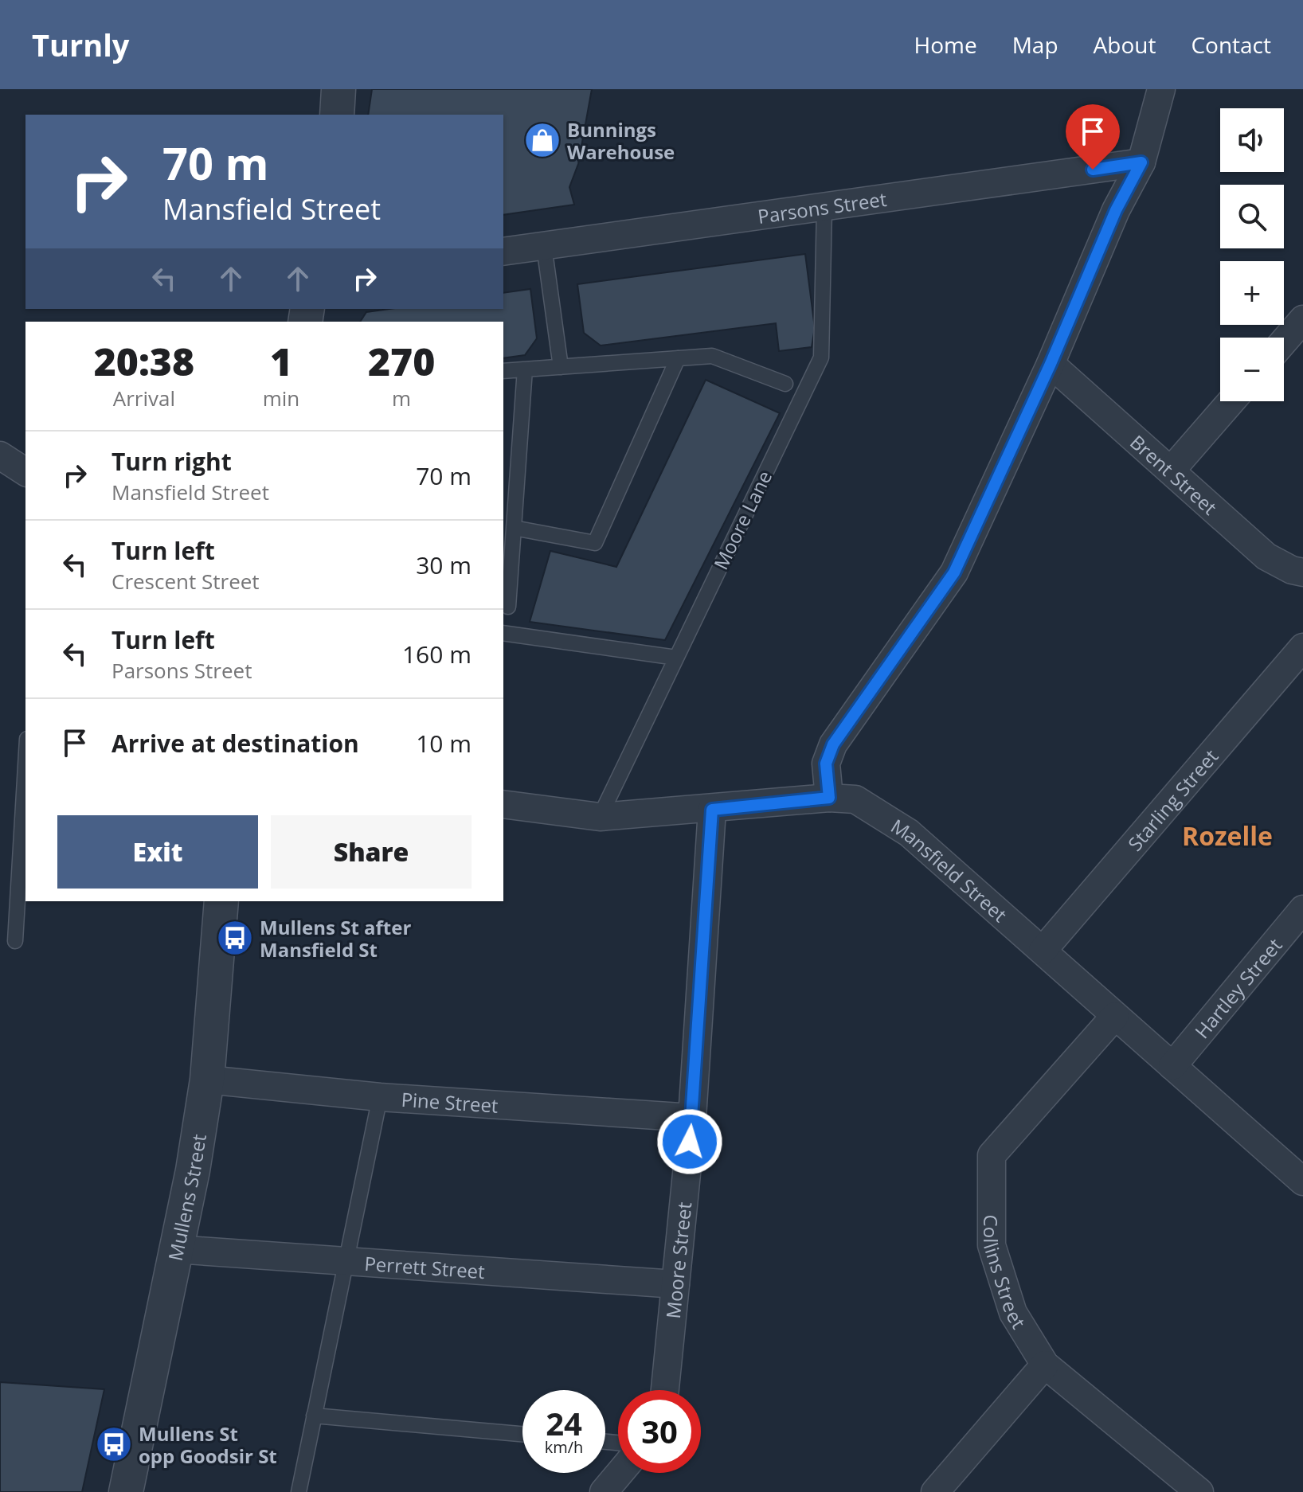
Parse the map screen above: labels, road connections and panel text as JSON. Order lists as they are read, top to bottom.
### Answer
{
  "streets": {
    "street": [
      "Parsons Street",
      "Brent Street",
      "Starling Street",
      "Mansfield Street",
      "Hartley Street",
      "Pine Street",
      "Mullens Street",
      "Moore Street",
      "Perrett Street",
      "Collins Street"
    ],
    "lane": ["Moore Lane"]
  },
  "crossings": [
    ["Parsons Street", "Moore Lane"],
    ["Moore Lane", "Mansfield Street"],
    ["Starling Street", "Mansfield Street"],
    ["Mansfield Street", "Hartley Street"],
    ["Mansfield Street", "Moore Street"],
    ["Mansfield Street", "Collins Street"],
    ["Pine Street", "Mullens Street"],
    ["Pine Street", "Moore Street"],
    ["Mullens Street", "Perrett Street"],
    ["Moore Street", "Perrett Street"]
  ],
  "districts": ["Rozelle"],
  "places": {
    "shop": ["Bunnings Warehouse"],
    "bus stop": ["Mullens St after Mansfield St", "Mullens St opp Goodsir St"]
  },
  "page": {
    "header": "Turnly",
    "nav": [
      "Home",
      "Map",
      "About",
      "Contact"
    ],
    "map_buttons": ["+", "−"],
    "turn": ["70 m", "Mansfield Street"],
    "eta": [
      "20:38",
      "Arrival",
      "1",
      "min",
      "270",
      "m"
    ],
    "list": [
      {
        "name": "Turn right",
        "note": "Mansfield Street",
        "value": "70 m"
      },
      {
        "name": "Turn left",
        "note": "Crescent Street",
        "value": "30 m"
      },
      {
        "name": "Turn left",
        "note": "Parsons Street",
        "value": "160 m"
      },
      {
        "name": "Arrive at destination",
        "value": "10 m"
      }
    ],
    "buttons": ["Exit", "Share"],
    "speed": "24 km/h",
    "limit": "30"
  }
}
